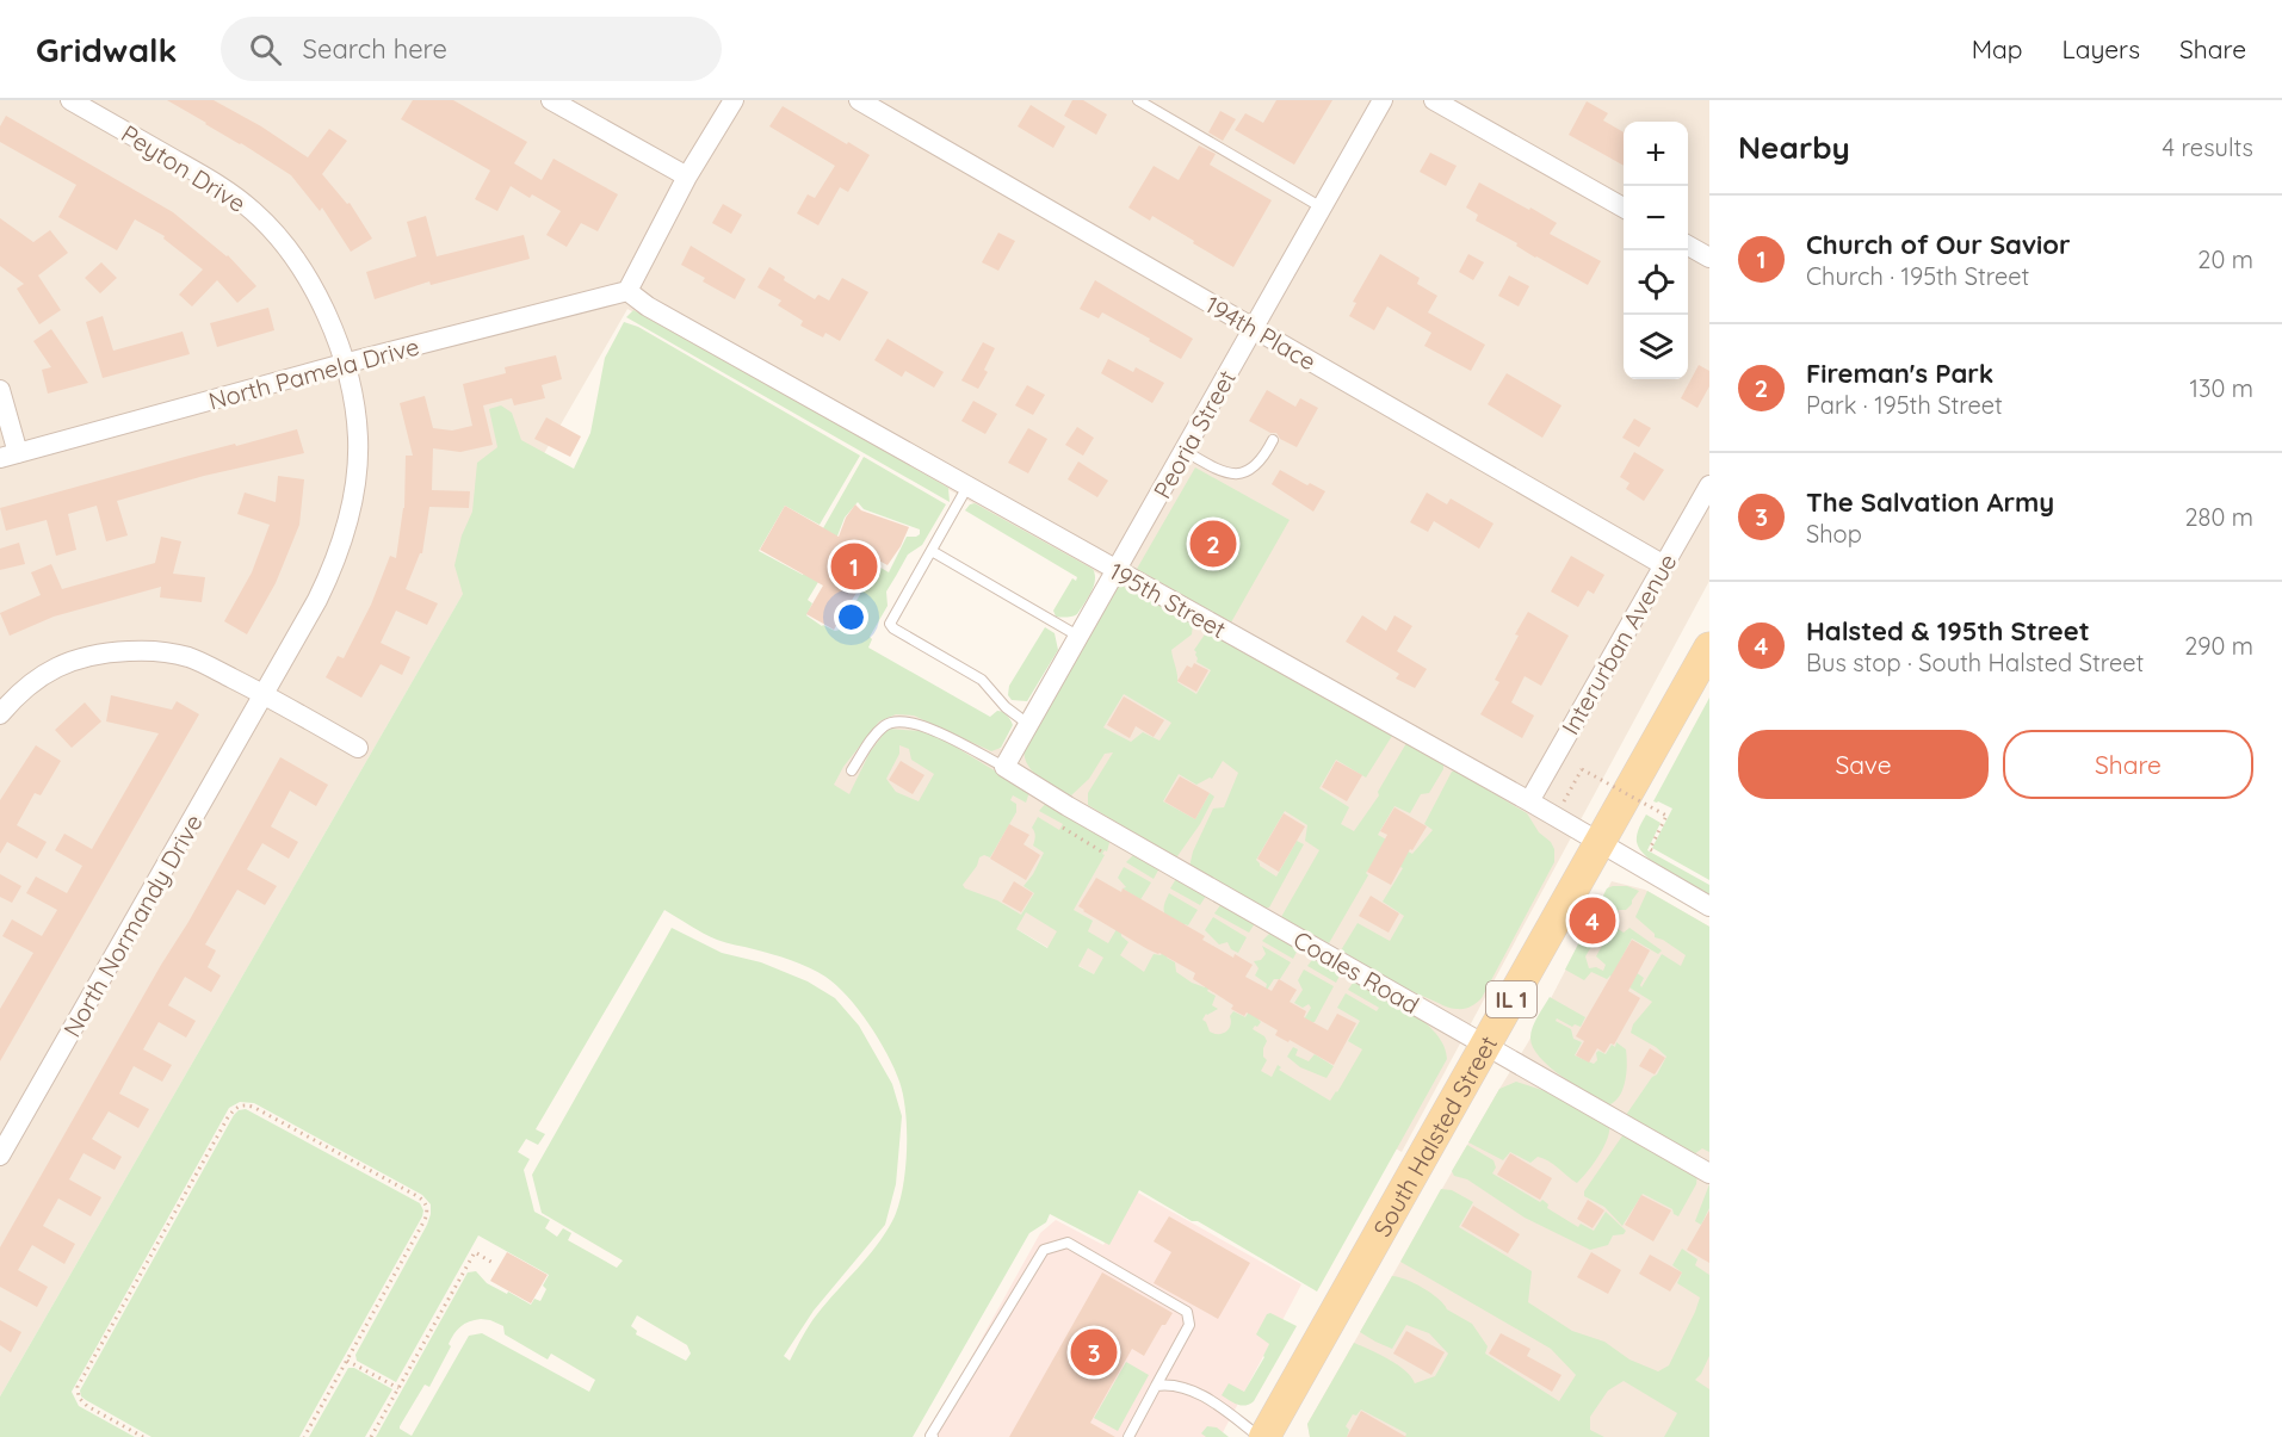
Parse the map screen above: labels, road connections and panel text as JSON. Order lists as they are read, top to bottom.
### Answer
{
  "streets": {
    "main road": ["IL 1", "South Halsted Street"],
    "street": [
      "Peyton Drive",
      "194th Place",
      "North Pamela Drive",
      "Peoria Street",
      "195th Street",
      "Interurban Avenue",
      "North Normandy Drive",
      "Coales Road"
    ]
  },
  "crossings": [
    ["Peyton Drive", "North Pamela Drive"],
    ["Peyton Drive", "North Normandy Drive"],
    ["194th Place", "Peoria Street"],
    ["194th Place", "Interurban Avenue"],
    ["North Pamela Drive", "195th Street"],
    ["North Pamela Drive", "North Normandy Drive"],
    ["Peoria Street", "195th Street"],
    ["Peoria Street", "Coales Road"],
    ["195th Street", "Interurban Avenue"],
    ["195th Street", "South Halsted Street"],
    ["Coales Road", "South Halsted Street"]
  ],
  "page": {
    "header": "Gridwalk",
    "search": "Search here",
    "nav": ["Map", "Layers", "Share"],
    "heading": ["Nearby", "4 results"],
    "map_buttons": ["+", "−"],
    "list": [
      {
        "mark": "1",
        "name": "Church of Our Savior",
        "note": "Church · 195th Street",
        "value": "20 m"
      },
      {
        "mark": "2",
        "name": "Fireman's Park",
        "note": "Park · 195th Street",
        "value": "130 m"
      },
      {
        "mark": "3",
        "name": "The Salvation Army",
        "note": "Shop",
        "value": "280 m"
      },
      {
        "mark": "4",
        "name": "Halsted & 195th Street",
        "note": "Bus stop · South Halsted Street",
        "value": "290 m"
      }
    ],
    "pins": [
      "2",
      "1",
      "4",
      "3"
    ],
    "buttons": ["Save", "Share"]
  }
}
